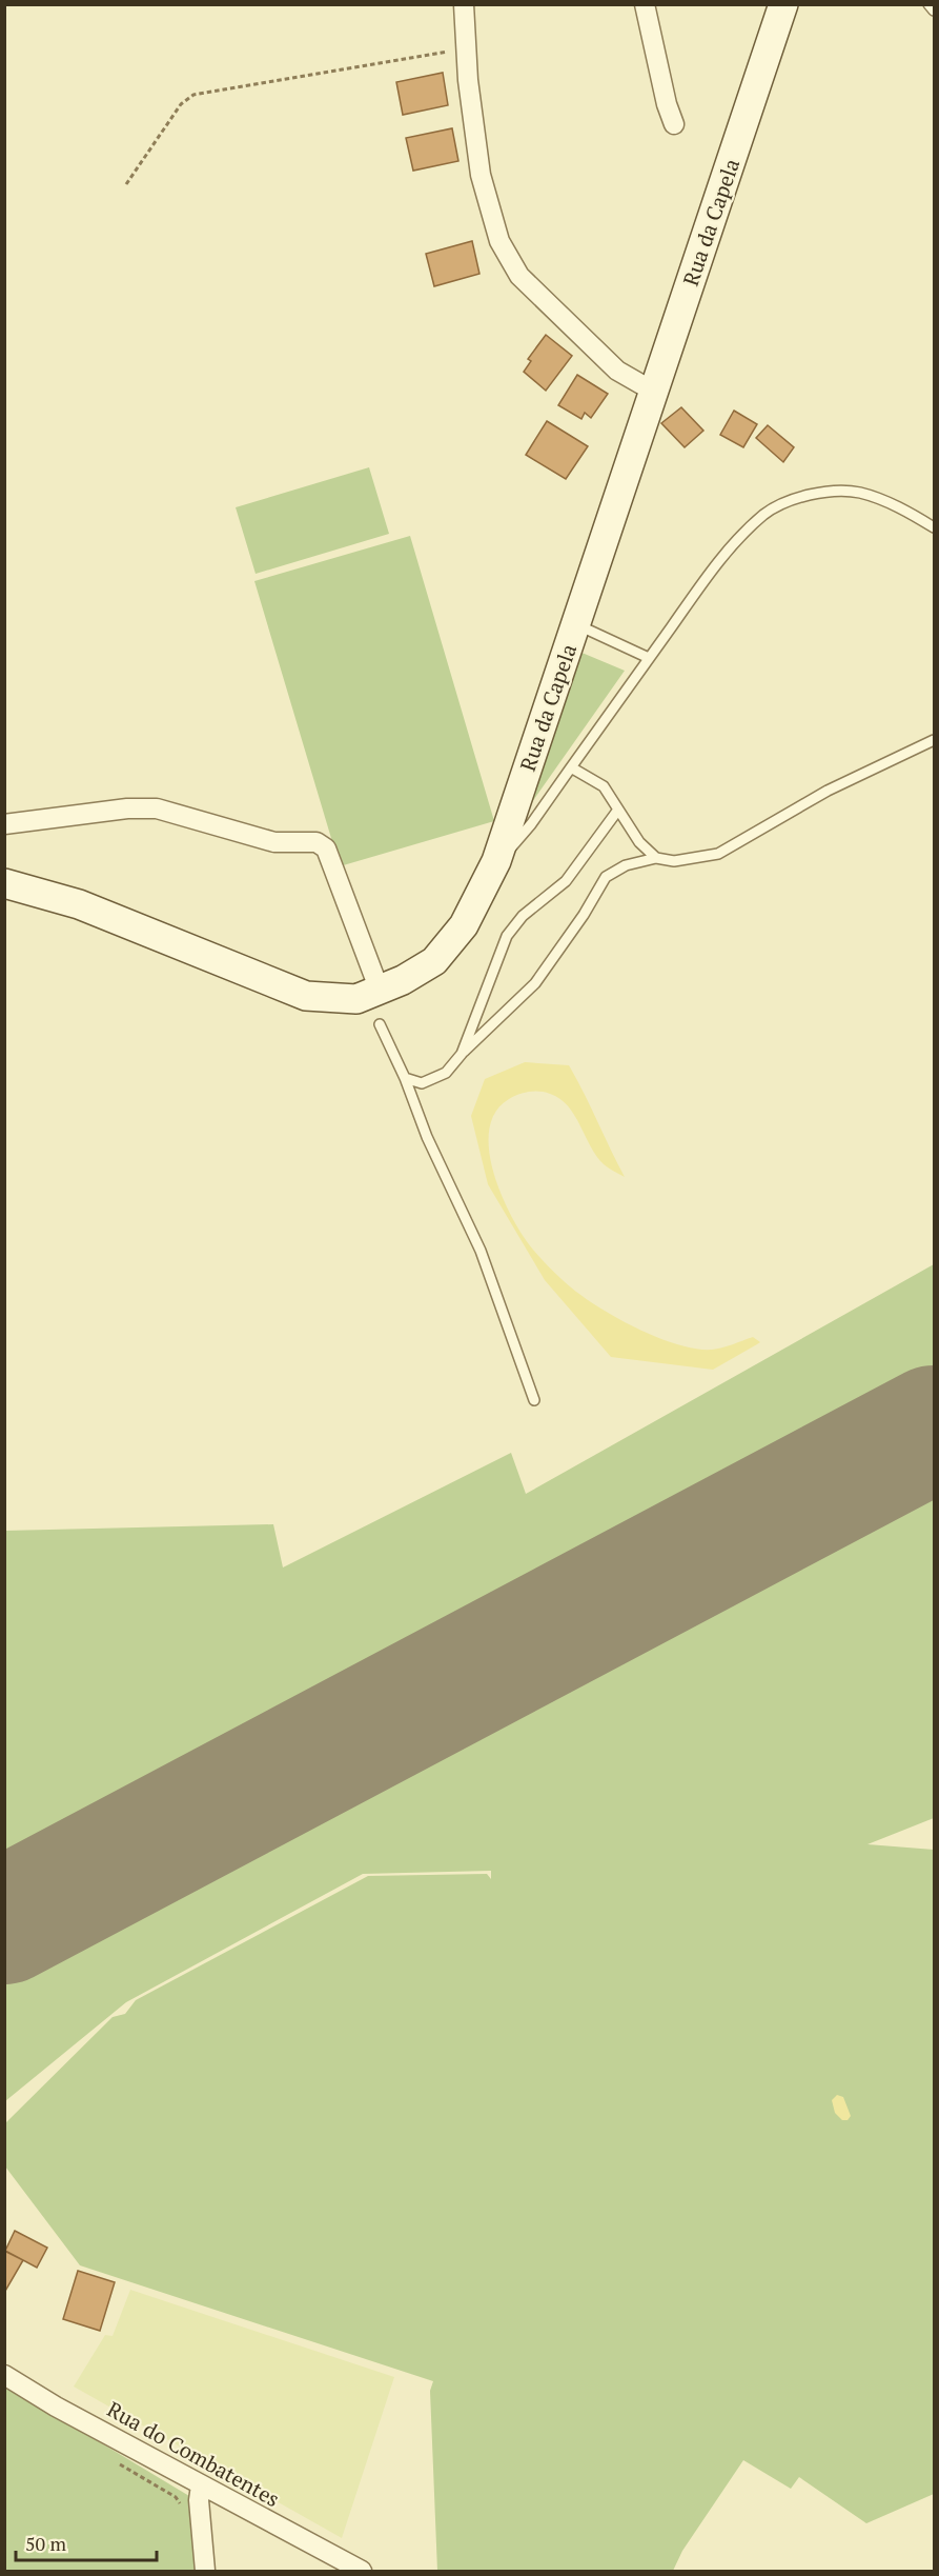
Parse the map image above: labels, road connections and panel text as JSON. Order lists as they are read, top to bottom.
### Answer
{
  "streets": {
    "street": ["Rua da Capela", "Rua do Combatentes"]
  },
  "scale_bar": "50 m"
}
